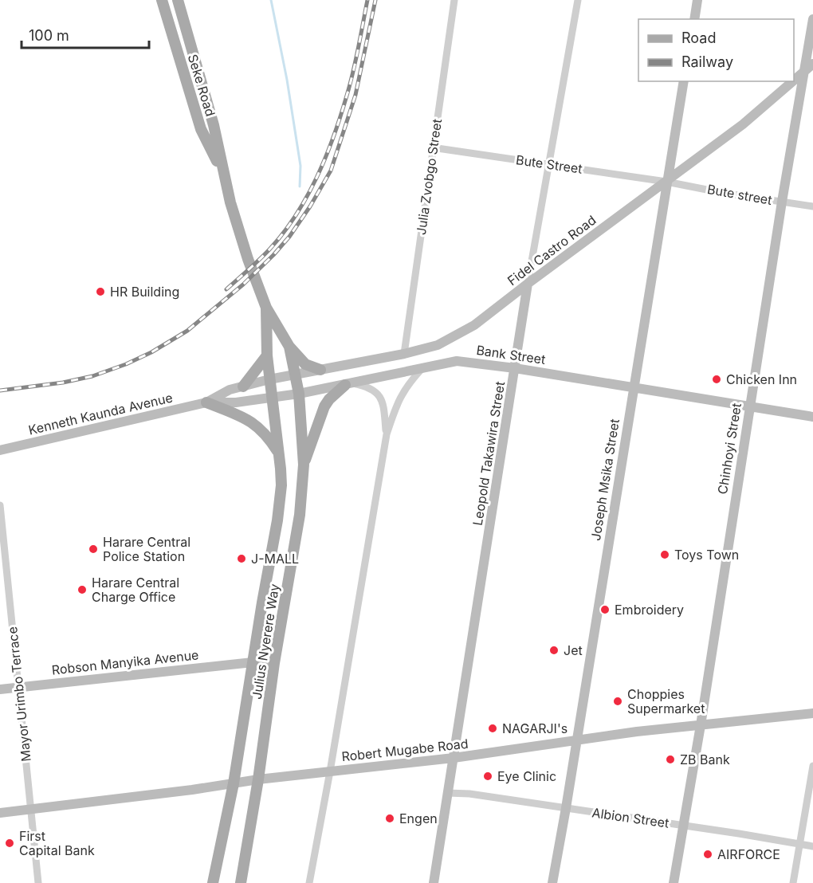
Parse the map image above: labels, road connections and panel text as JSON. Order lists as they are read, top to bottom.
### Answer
{
  "streets": {
    "main road": [
      "Seke Road",
      "Fidel Castro Road",
      "Bank Street",
      "Kenneth Kaunda Avenue",
      "Chinhoyi Street",
      "Leopold Takawira Street",
      "Joseph Msika Street",
      "Julius Nyerere Way",
      "Robson Manyika Avenue",
      "Robert Mugabe Road"
    ],
    "street": [
      "Bute Street",
      "Julia Zvobgo Street",
      "Bute street",
      "Mayor Urimbo Terrace",
      "Albion Street"
    ]
  },
  "crossings": [
    ["Seke Road", "Julius Nyerere Way"],
    ["Bute Street", "Julia Zvobgo Street"],
    ["Bute Street", "Bute street"],
    ["Bute Street", "Fidel Castro Road"],
    ["Bute Street", "Leopold Takawira Street"],
    ["Bute Street", "Joseph Msika Street"],
    ["Julia Zvobgo Street", "Fidel Castro Road"],
    ["Bute street", "Fidel Castro Road"],
    ["Bute street", "Chinhoyi Street"],
    ["Bute street", "Joseph Msika Street"],
    ["Fidel Castro Road", "Bank Street"],
    ["Fidel Castro Road", "Kenneth Kaunda Avenue"],
    ["Fidel Castro Road", "Chinhoyi Street"],
    ["Fidel Castro Road", "Leopold Takawira Street"],
    ["Fidel Castro Road", "Joseph Msika Street"],
    ["Fidel Castro Road", "Julius Nyerere Way"],
    ["Bank Street", "Kenneth Kaunda Avenue"],
    ["Bank Street", "Chinhoyi Street"],
    ["Bank Street", "Leopold Takawira Street"],
    ["Bank Street", "Joseph Msika Street"],
    ["Bank Street", "Julius Nyerere Way"],
    ["Chinhoyi Street", "Robert Mugabe Road"],
    ["Chinhoyi Street", "Albion Street"],
    ["Leopold Takawira Street", "Robert Mugabe Road"],
    ["Leopold Takawira Street", "Albion Street"],
    ["Joseph Msika Street", "Robert Mugabe Road"],
    ["Joseph Msika Street", "Albion Street"],
    ["Julius Nyerere Way", "Robson Manyika Avenue"],
    ["Julius Nyerere Way", "Robert Mugabe Road"],
    ["Robson Manyika Avenue", "Mayor Urimbo Terrace"],
    ["Mayor Urimbo Terrace", "Robert Mugabe Road"]
  ],
  "places": [
    "HR Building",
    "Chicken Inn",
    "Harare Central Police Station",
    "Toys Town",
    "J-MALL",
    "Harare Central Charge Office",
    "Embroidery",
    "Jet",
    "Choppies Supermarket",
    "NAGARJI's",
    "ZB Bank",
    "Eye Clinic",
    "Engen",
    "First Capital Bank",
    "AIRFORCE"
  ],
  "legend": ["Road", "Railway"],
  "scale_bar": "100 m"
}
